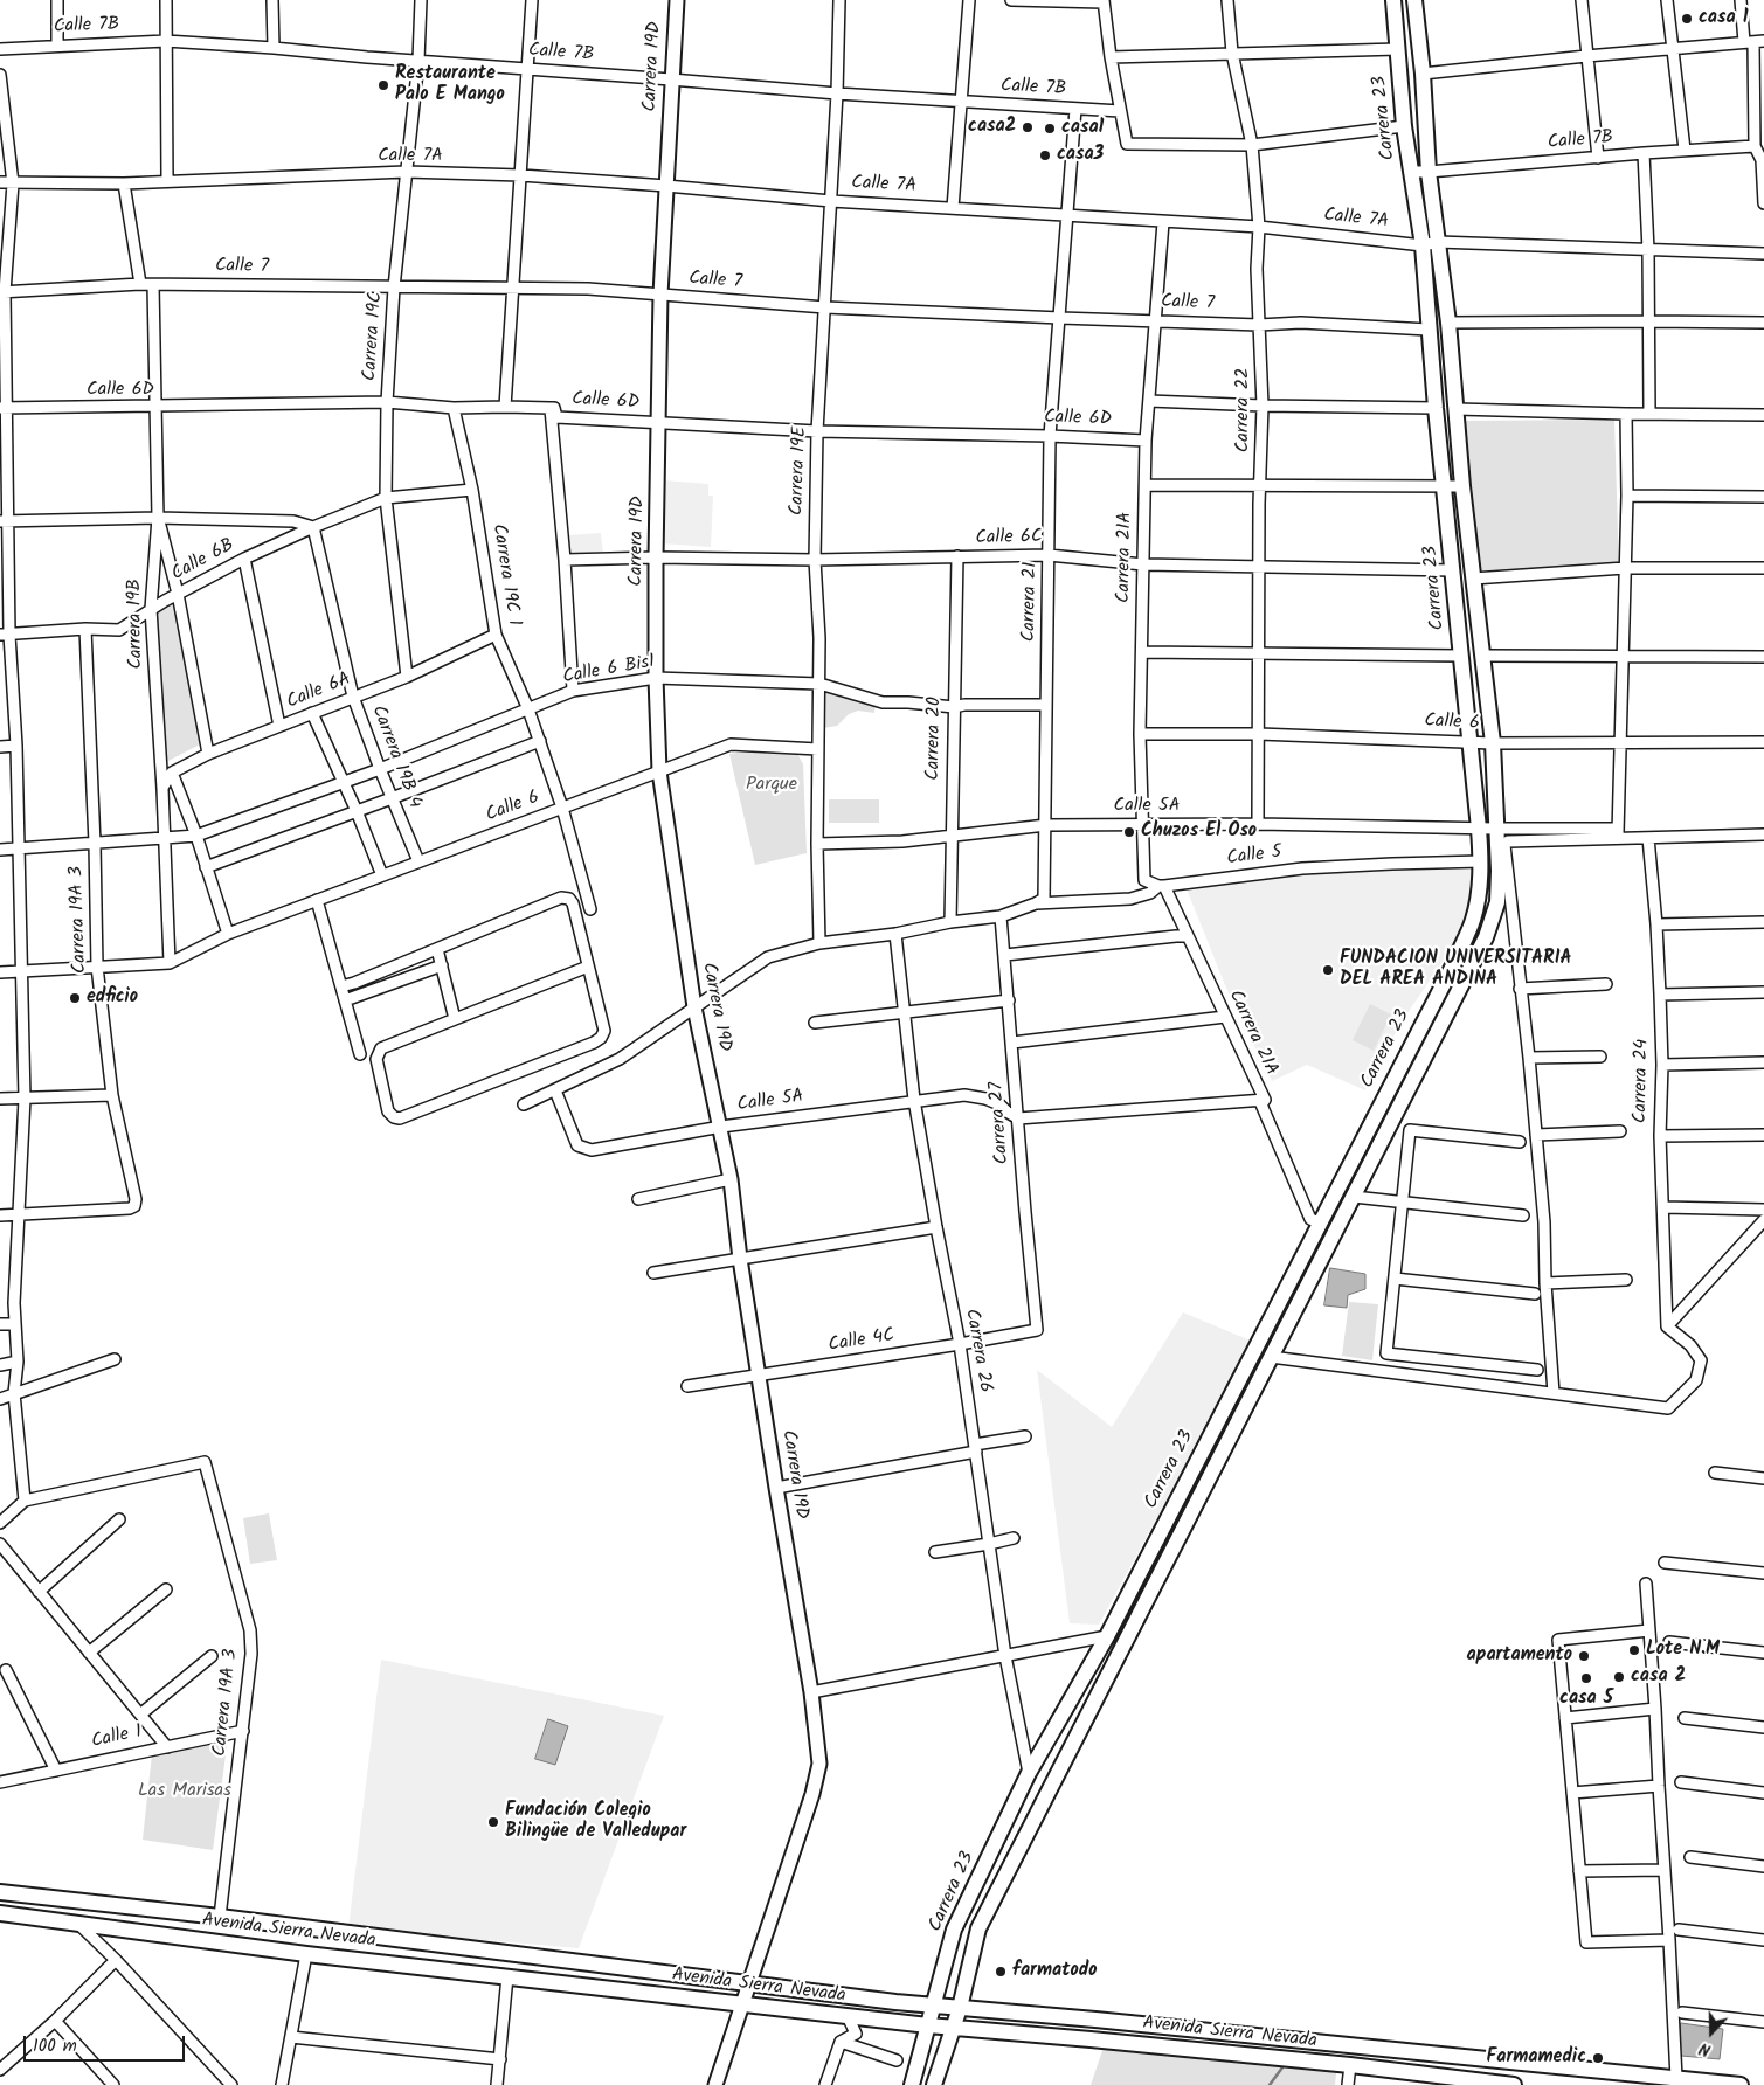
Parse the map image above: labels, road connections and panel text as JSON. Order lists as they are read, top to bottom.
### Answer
{
  "streets": {
    "main road": ["Carrera 23", "Avenida Sierra Nevada"],
    "street": [
      "Calle 7B",
      "Carrera 19D",
      "Calle 7A",
      "Calle 7",
      "Carrera 19C",
      "Calle 6D",
      "Carrera 22",
      "Carrera 19E",
      "Calle 6C",
      "Carrera 21A",
      "Calle 6B",
      "Carrera 19C 1",
      "Carrera 21",
      "Carrera 19B",
      "Calle 6 Bis1",
      "Calle 6A",
      "Calle 6",
      "Carrera 20",
      "Carrera 19B 4",
      "Calle 5A",
      "Calle 5",
      "Carrera 19A 3",
      "Carrera 24",
      "Carrera 27",
      "Calle 4C",
      "Carrera 26",
      "Calle 1"
    ]
  },
  "crossings": [
    ["Calle 7B", "Carrera 19D"],
    ["Calle 7B", "Carrera 23"],
    ["Calle 7B", "Carrera 19C"],
    ["Calle 7B", "Carrera 19E"],
    ["Calle 7B", "Carrera 21"],
    ["Carrera 19D", "Calle 7A"],
    ["Carrera 19D", "Calle 7"],
    ["Carrera 19D", "Calle 6D"],
    ["Carrera 19D", "Calle 6C"],
    ["Carrera 19D", "Calle 6 Bis1"],
    ["Carrera 19D", "Calle 6"],
    ["Carrera 19D", "Calle 5A"],
    ["Carrera 19D", "Calle 5"],
    ["Carrera 19D", "Calle 4C"],
    ["Carrera 19D", "Avenida Sierra Nevada"],
    ["Carrera 23", "Calle 7A"],
    ["Carrera 23", "Calle 7"],
    ["Carrera 23", "Calle 6C"],
    ["Carrera 23", "Carrera 21A"],
    ["Carrera 23", "Calle 6"],
    ["Carrera 23", "Calle 5A"],
    ["Carrera 23", "Calle 5"],
    ["Carrera 23", "Carrera 26"],
    ["Carrera 23", "Avenida Sierra Nevada"],
    ["Calle 7A", "Carrera 19C"],
    ["Calle 7A", "Carrera 22"],
    ["Calle 7A", "Carrera 19E"],
    ["Calle 7A", "Carrera 21A"],
    ["Calle 7A", "Carrera 21"],
    ["Calle 7", "Carrera 19C"],
    ["Calle 7", "Carrera 22"],
    ["Calle 7", "Carrera 19E"],
    ["Calle 7", "Carrera 21A"],
    ["Calle 7", "Carrera 21"],
    ["Calle 7", "Carrera 19B"],
    ["Carrera 19C", "Calle 6D"],
    ["Carrera 19C", "Calle 6B"],
    ["Carrera 19C", "Calle 6A"],
    ["Calle 6D", "Carrera 19E"],
    ["Calle 6D", "Carrera 21A"],
    ["Calle 6D", "Carrera 19C 1"],
    ["Calle 6D", "Carrera 21"],
    ["Calle 6D", "Carrera 19B"],
    ["Carrera 22", "Calle 6C"],
    ["Carrera 22", "Calle 6"],
    ["Carrera 22", "Calle 5A"],
    ["Carrera 19E", "Calle 6C"],
    ["Carrera 19E", "Calle 6 Bis1"],
    ["Carrera 19E", "Calle 6"],
    ["Carrera 19E", "Calle 5A"],
    ["Carrera 19E", "Calle 5"],
    ["Calle 6C", "Carrera 21A"],
    ["Calle 6C", "Carrera 21"],
    ["Calle 6C", "Carrera 20"],
    ["Carrera 21A", "Calle 6"],
    ["Carrera 21A", "Calle 5A"],
    ["Carrera 21A", "Calle 5"],
    ["Calle 6B", "Carrera 19B"],
    ["Calle 6B", "Carrera 19B 4"],
    ["Calle 6B", "Carrera 19A 3"],
    ["Carrera 19C 1", "Calle 6 Bis1"],
    ["Carrera 19C 1", "Calle 6A"],
    ["Carrera 19C 1", "Calle 6"],
    ["Carrera 21", "Calle 6 Bis1"],
    ["Carrera 21", "Calle 5A"],
    ["Carrera 21", "Calle 5"],
    ["Carrera 19B", "Calle 6 Bis1"],
    ["Carrera 19B", "Calle 6"],
    ["Calle 6 Bis1", "Carrera 20"],
    ["Calle 6 Bis1", "Carrera 19B 4"],
    ["Calle 6 Bis1", "Carrera 19A 3"],
    ["Calle 6A", "Carrera 19B 4"],
    ["Calle 6", "Carrera 19B 4"],
    ["Carrera 20", "Calle 5A"],
    ["Carrera 20", "Calle 5"],
    ["Calle 5A", "Calle 5"],
    ["Calle 5A", "Carrera 27"],
    ["Calle 5A", "Carrera 26"],
    ["Calle 5", "Carrera 27"],
    ["Calle 5", "Carrera 26"],
    ["Carrera 19A 3", "Calle 1"],
    ["Carrera 19A 3", "Avenida Sierra Nevada"],
    ["Carrera 27", "Calle 4C"],
    ["Calle 4C", "Carrera 26"]
  ],
  "parks": ["Parque", "Las Marisas"],
  "places": [
    "casa 1",
    "Restaurante Palo E Mango",
    "casa2",
    "casa1",
    "casa3",
    "Chuzos El Oso",
    "FUNDACION UNIVERSITARIA DEL AREA ANDINA",
    "edficio",
    "Lote N.M",
    "apartamento",
    "casa 2",
    "casa 5",
    "Fundación Colegio Bilingüe de Valledupar",
    "farmatodo",
    "Farmamedic"
  ],
  "scale_bar": "100 m",
  "north": "bottom"
}
